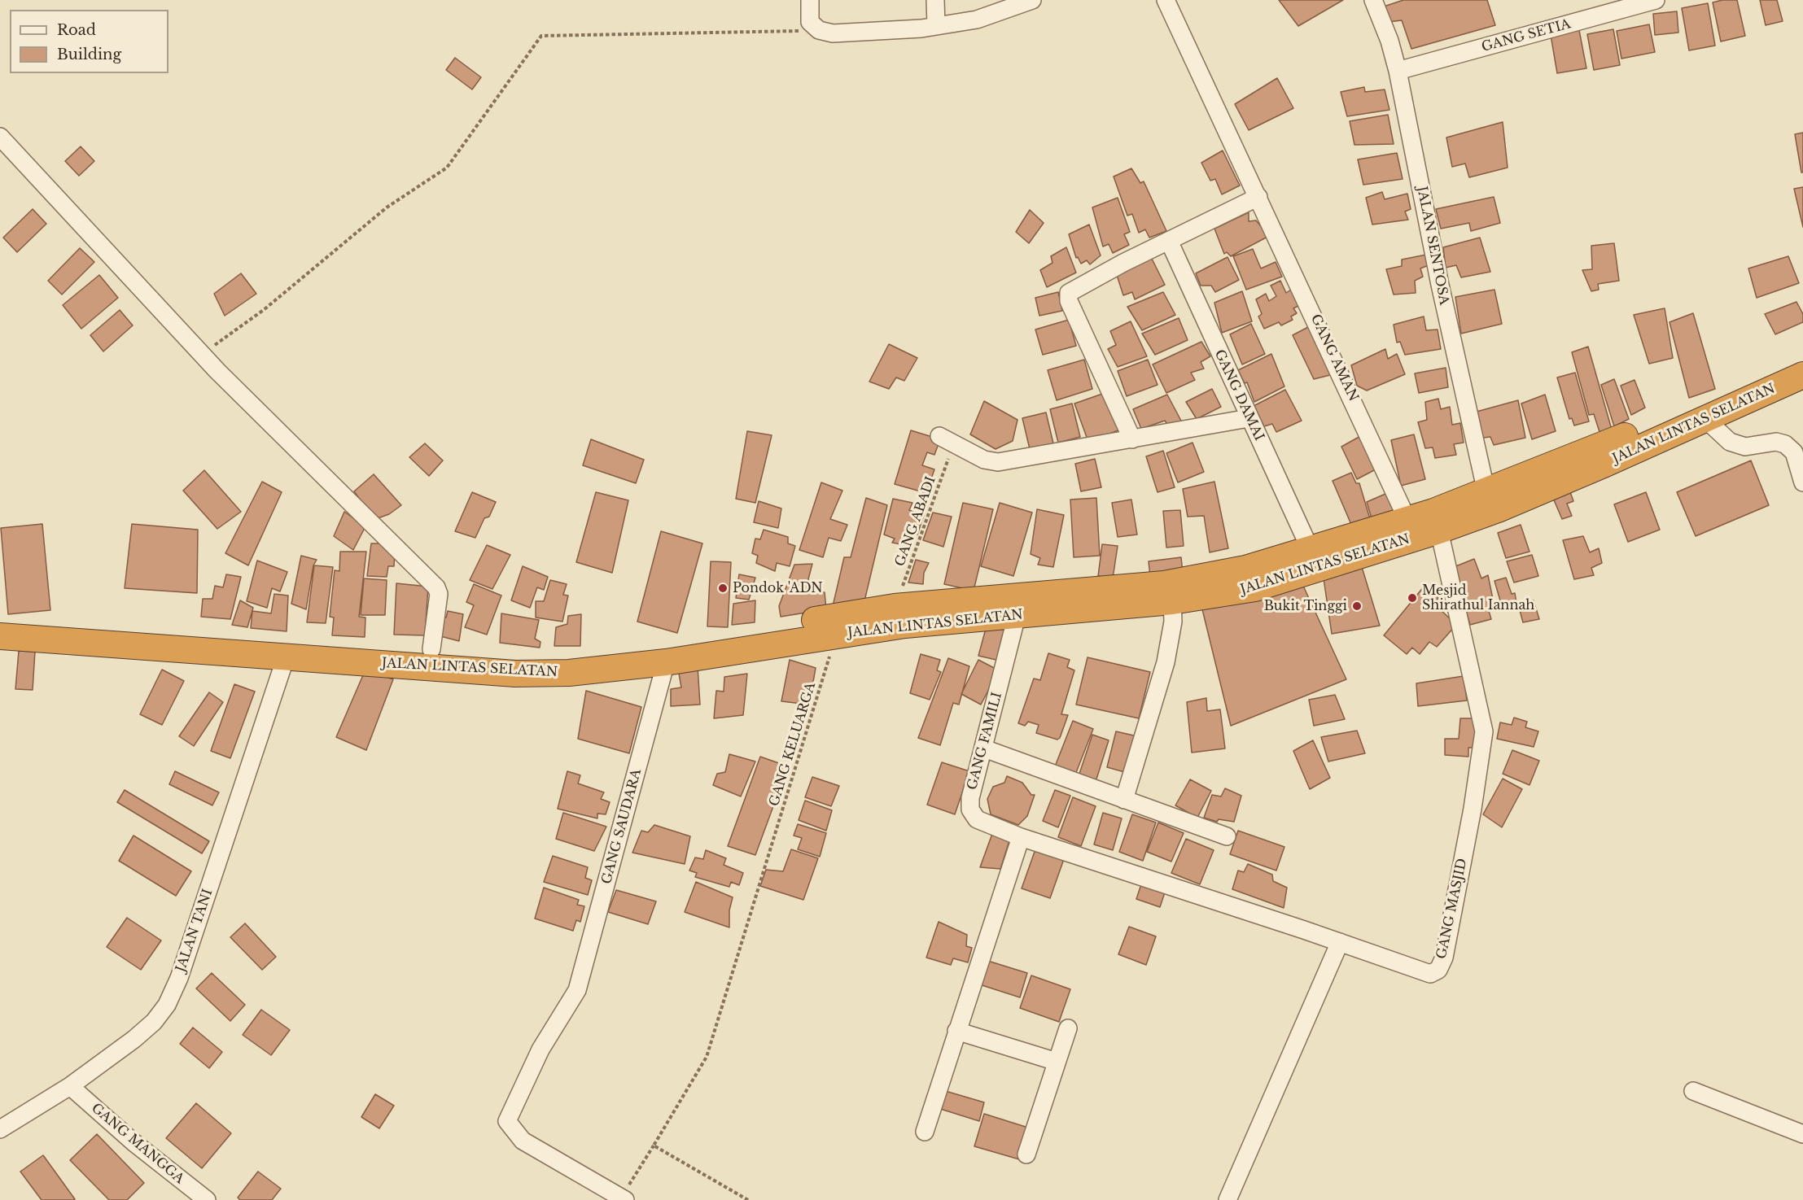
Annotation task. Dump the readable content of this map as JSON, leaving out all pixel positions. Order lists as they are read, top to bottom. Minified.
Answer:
{"streets":{"highway":["JALAN LINTAS SELATAN"],"street":["GANG SETIA","JALAN SENTOSA","GANG AMAN","GANG DAMAI","GANG FAMILI","GANG SAUDARA","GANG MASJID","JALAN TANI","GANG MANGGA"],"path":["GANG ABADI","GANG KELUARGA"]},"crossings":[["GANG SETIA","JALAN SENTOSA"],["JALAN SENTOSA","JALAN LINTAS SELATAN"],["GANG AMAN","JALAN LINTAS SELATAN"],["GANG DAMAI","JALAN LINTAS SELATAN"],["JALAN LINTAS SELATAN","GANG ABADI"],["JALAN LINTAS SELATAN","GANG FAMILI"],["JALAN LINTAS SELATAN","GANG KELUARGA"],["JALAN LINTAS SELATAN","GANG SAUDARA"],["JALAN LINTAS SELATAN","GANG MASJID"],["JALAN LINTAS SELATAN","JALAN TANI"],["GANG FAMILI","GANG MASJID"],["GANG KELUARGA","GANG SAUDARA"],["JALAN TANI","GANG MANGGA"]],"places":["Pondok 'ADN","Mesjid Shirathul Iannah","Bukit Tinggi"],"legend":["Road","Building"]}
